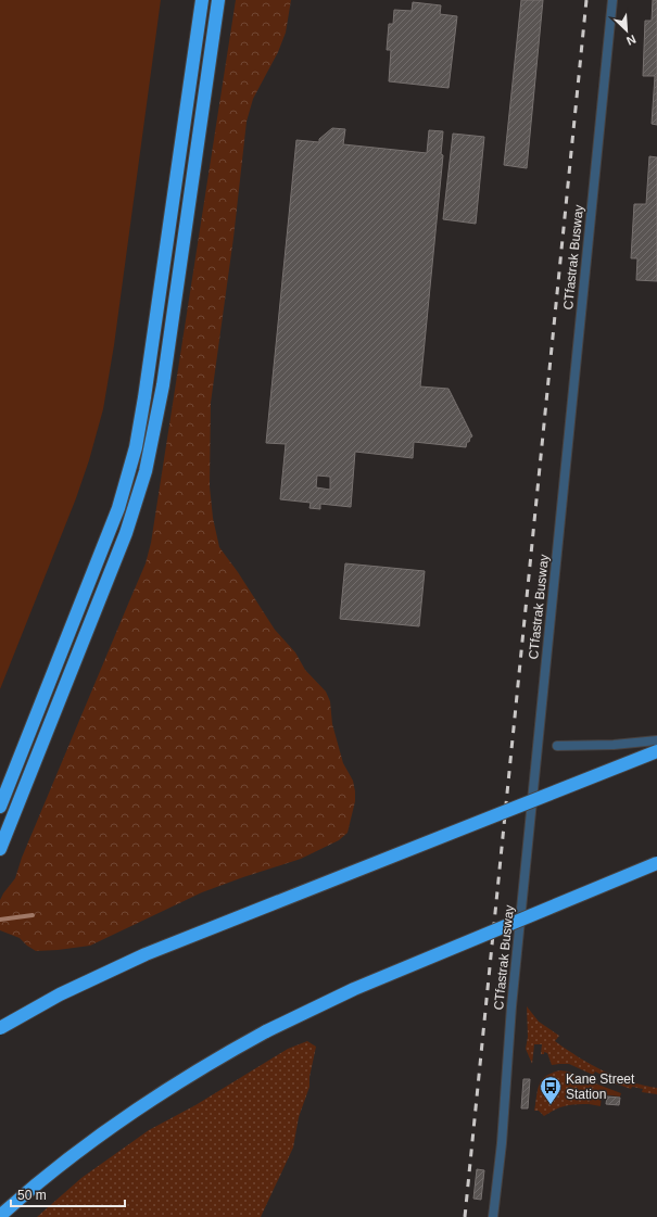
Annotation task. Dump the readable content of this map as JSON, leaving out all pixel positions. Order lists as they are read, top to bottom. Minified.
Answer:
{"streets":{"lane":["CTfastrak Busway"]},"places":{"bus stop":["Kane Street Station"]},"scale_bar":"50 m","north":"bottom right"}
